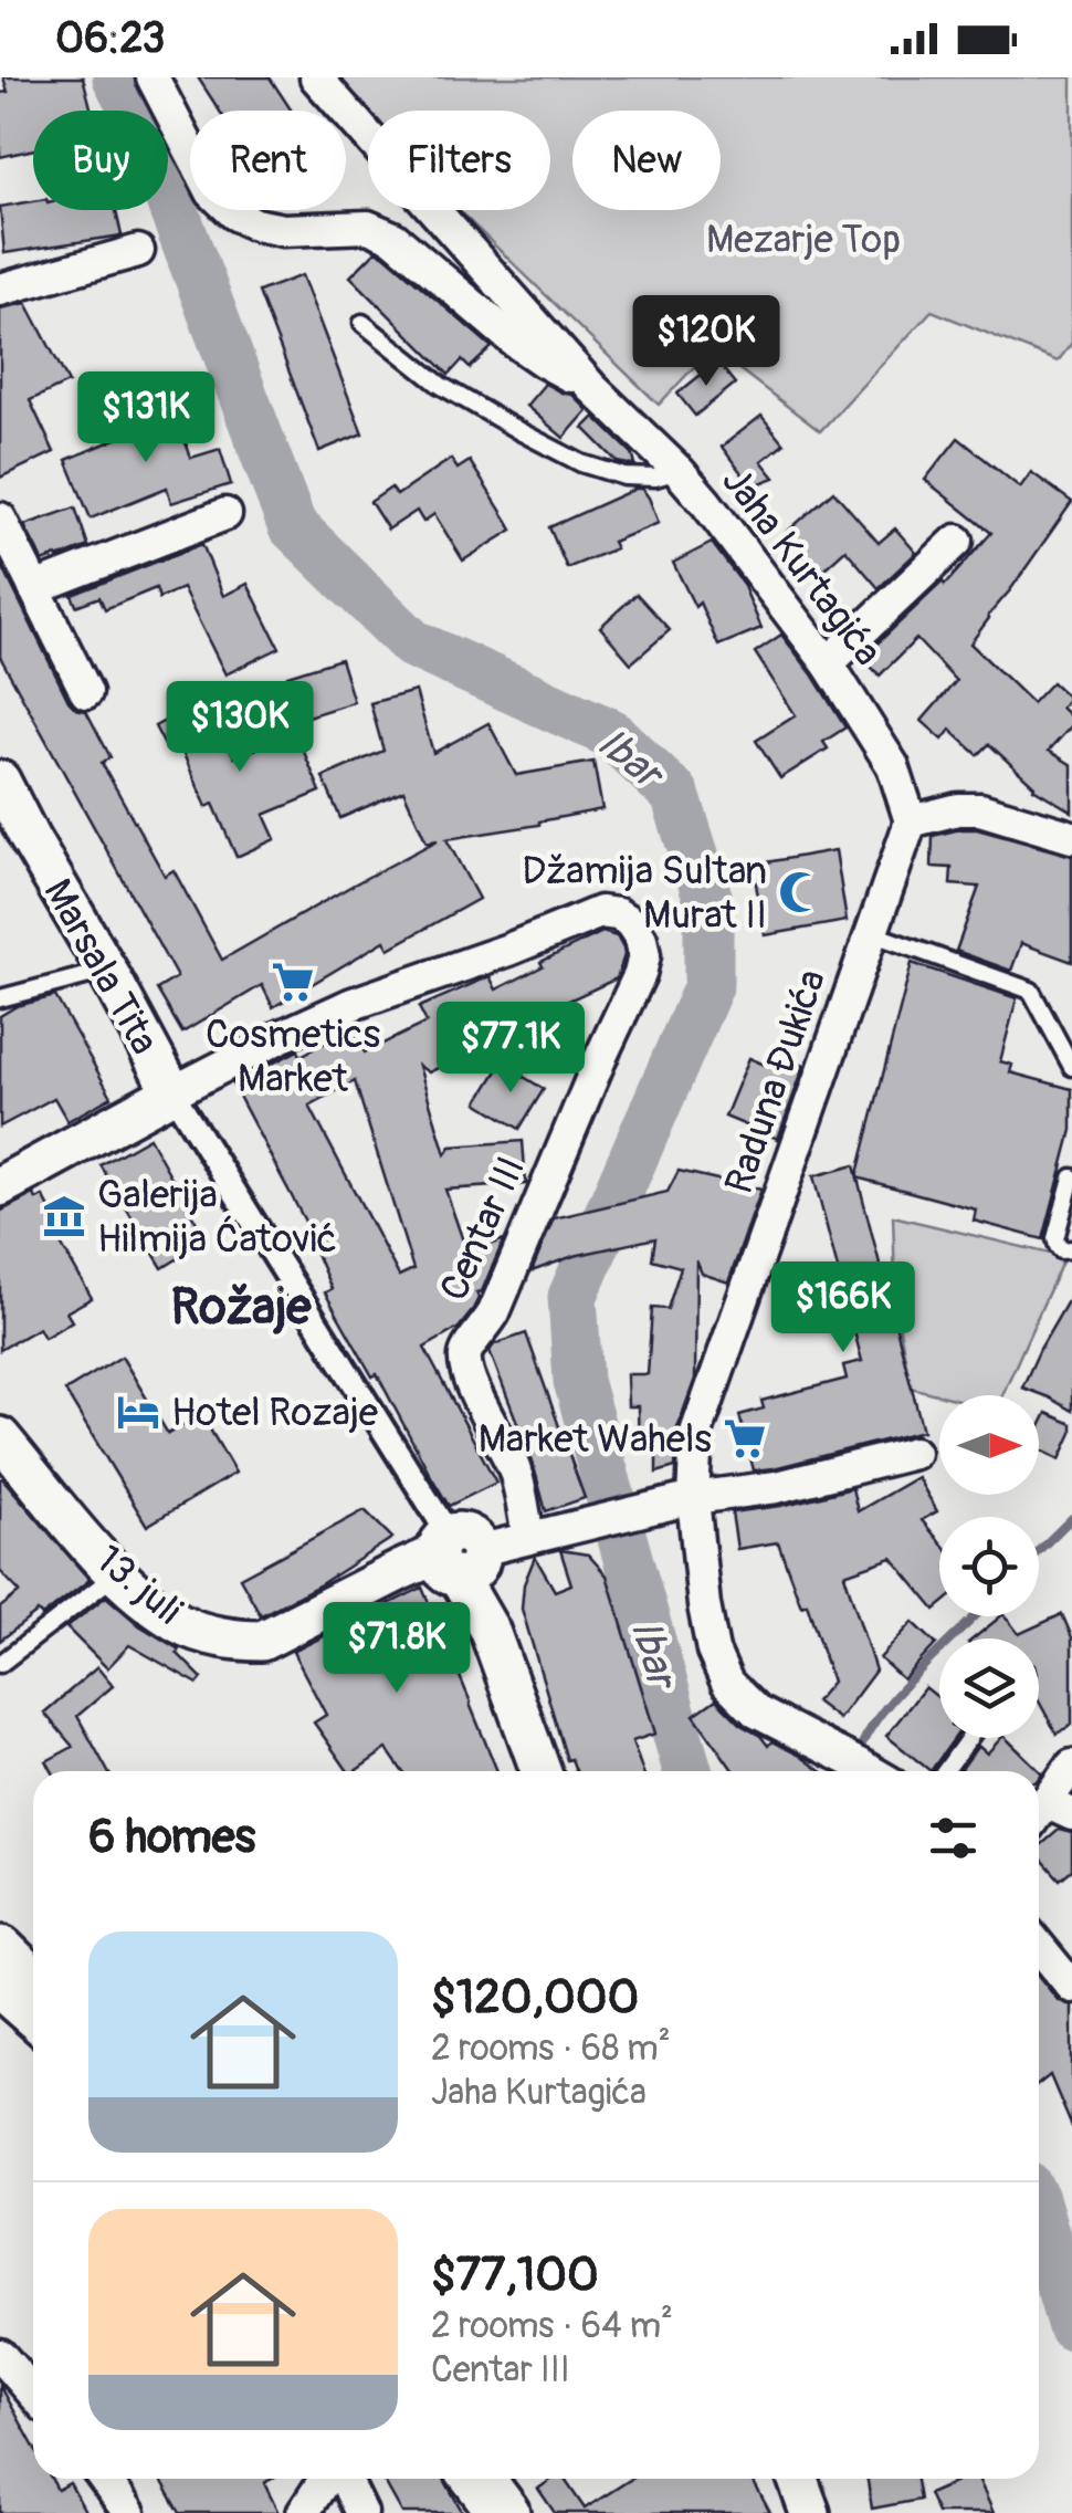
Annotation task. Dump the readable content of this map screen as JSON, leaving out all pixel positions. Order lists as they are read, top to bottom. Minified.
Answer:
{"streets":{"street":["Jaha Kurtagića","Marsala Tita","Raduna Ðukića","Centar III","13. juli"]},"crossings":[["Jaha Kurtagića","Raduna Ðukića"],["Marsala Tita","Centar III"]],"districts":["Rožaje"],"water":["Ibar"],"parks":["Mezarje Top"],"places":{"mosque":["Džamija Sultan Murat II"],"supermarket":["Cosmetics Market","Market Wahels"],"museum":["Galerija Hilmija Ćatović"],"hotel":["Hotel Rozaje"]},"north":"right","page":{"status":"06:23","chip":["Buy","Rent","Filters","New"],"price":["$120K","$131K","$130K","$77.1K","$166K","$71.8K"],"heading":"6 homes","list":[{"name":"$120,000","note":"2 rooms · 68 m² · Jaha Kurtagića"},{"name":"$77,100","note":"2 rooms · 64 m² · Centar III"}]}}
